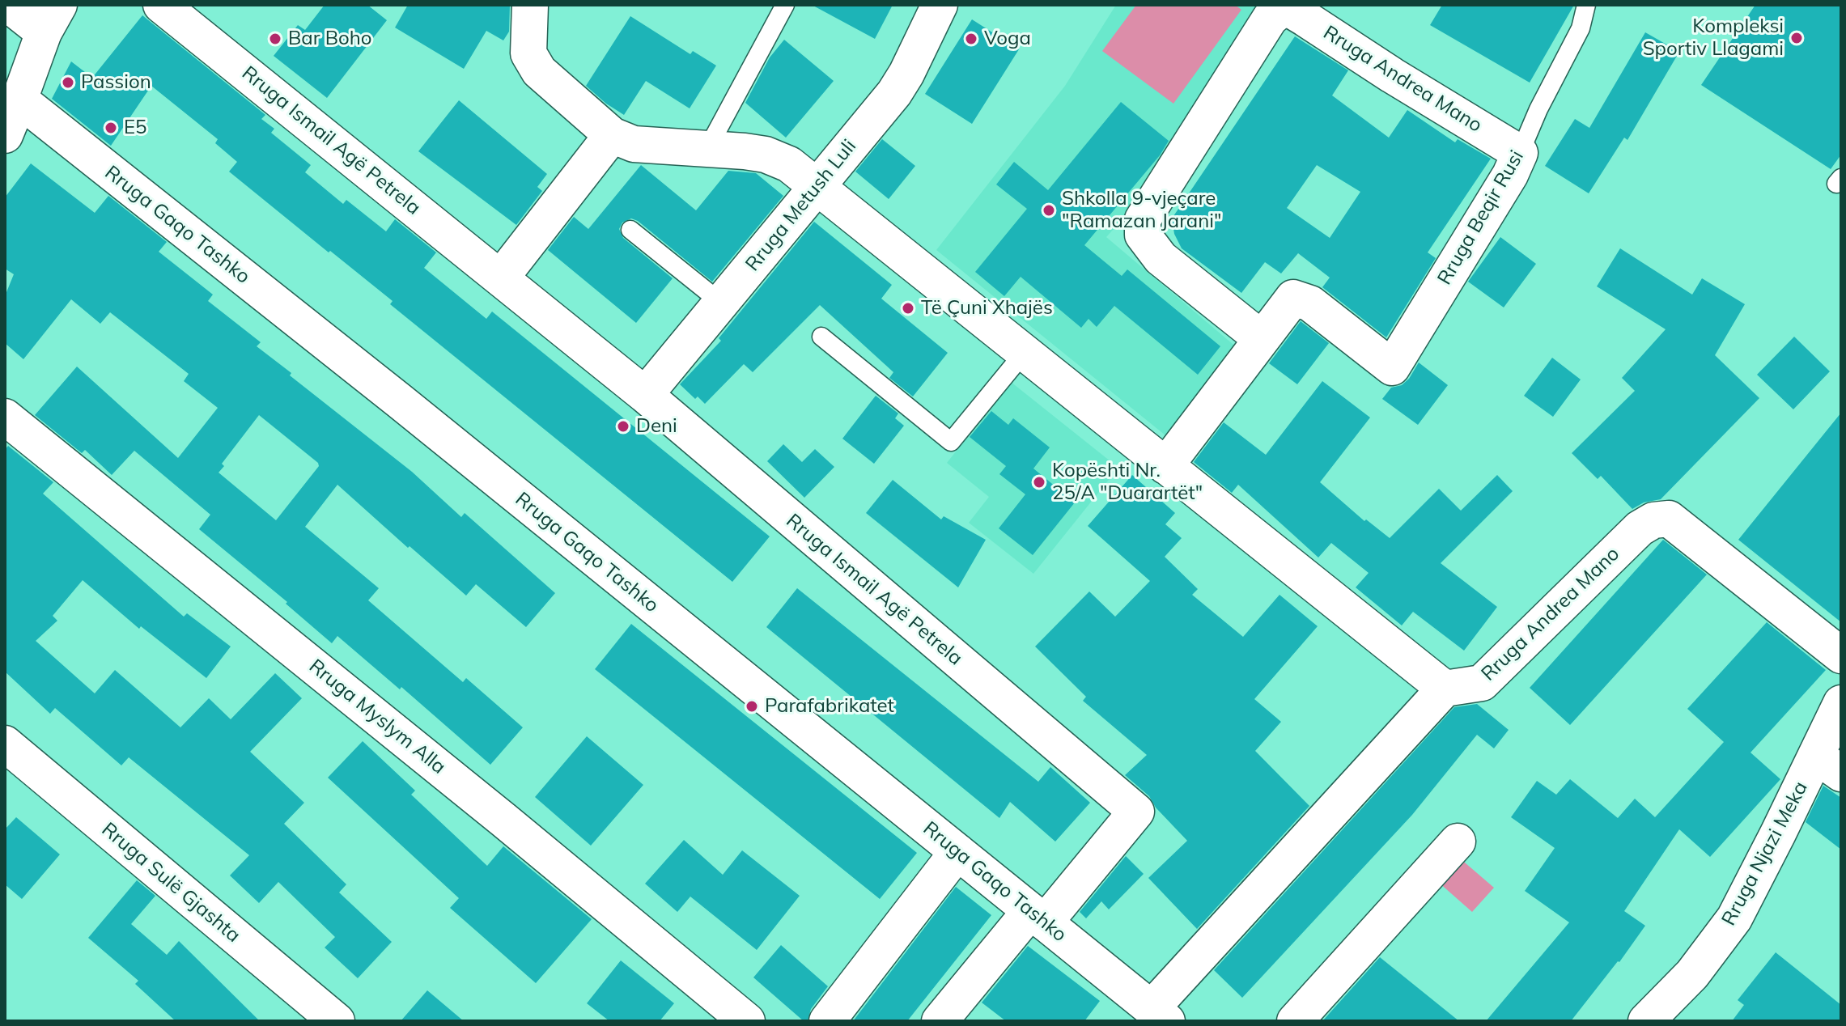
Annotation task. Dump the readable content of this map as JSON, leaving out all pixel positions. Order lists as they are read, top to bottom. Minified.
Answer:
{"streets":{"street":["Rruga Andrea Mano","Rruga Ismail Agë Petrela","Rruga Metush Luli","Rruga Beqir Rusi","Rruga Gaqo Tashko","Rruga Myslym Alla","Rruga Njazi Meka","Rruga Sulë Gjashta"]},"crossings":[["Rruga Andrea Mano","Rruga Beqir Rusi"],["Rruga Andrea Mano","Rruga Gaqo Tashko"],["Rruga Ismail Agë Petrela","Rruga Metush Luli"],["Rruga Ismail Agë Petrela","Rruga Gaqo Tashko"]],"places":["Kompleksi Sportiv Llagami","Bar Boho","Voga","Passion","E5","Shkolla 9-vjeçare \"Ramazan Jarani\"","Të Çuni Xhajës","Deni","Kopështi Nr. 25/A \"Duarartët\"","Parafabrikatet"]}
